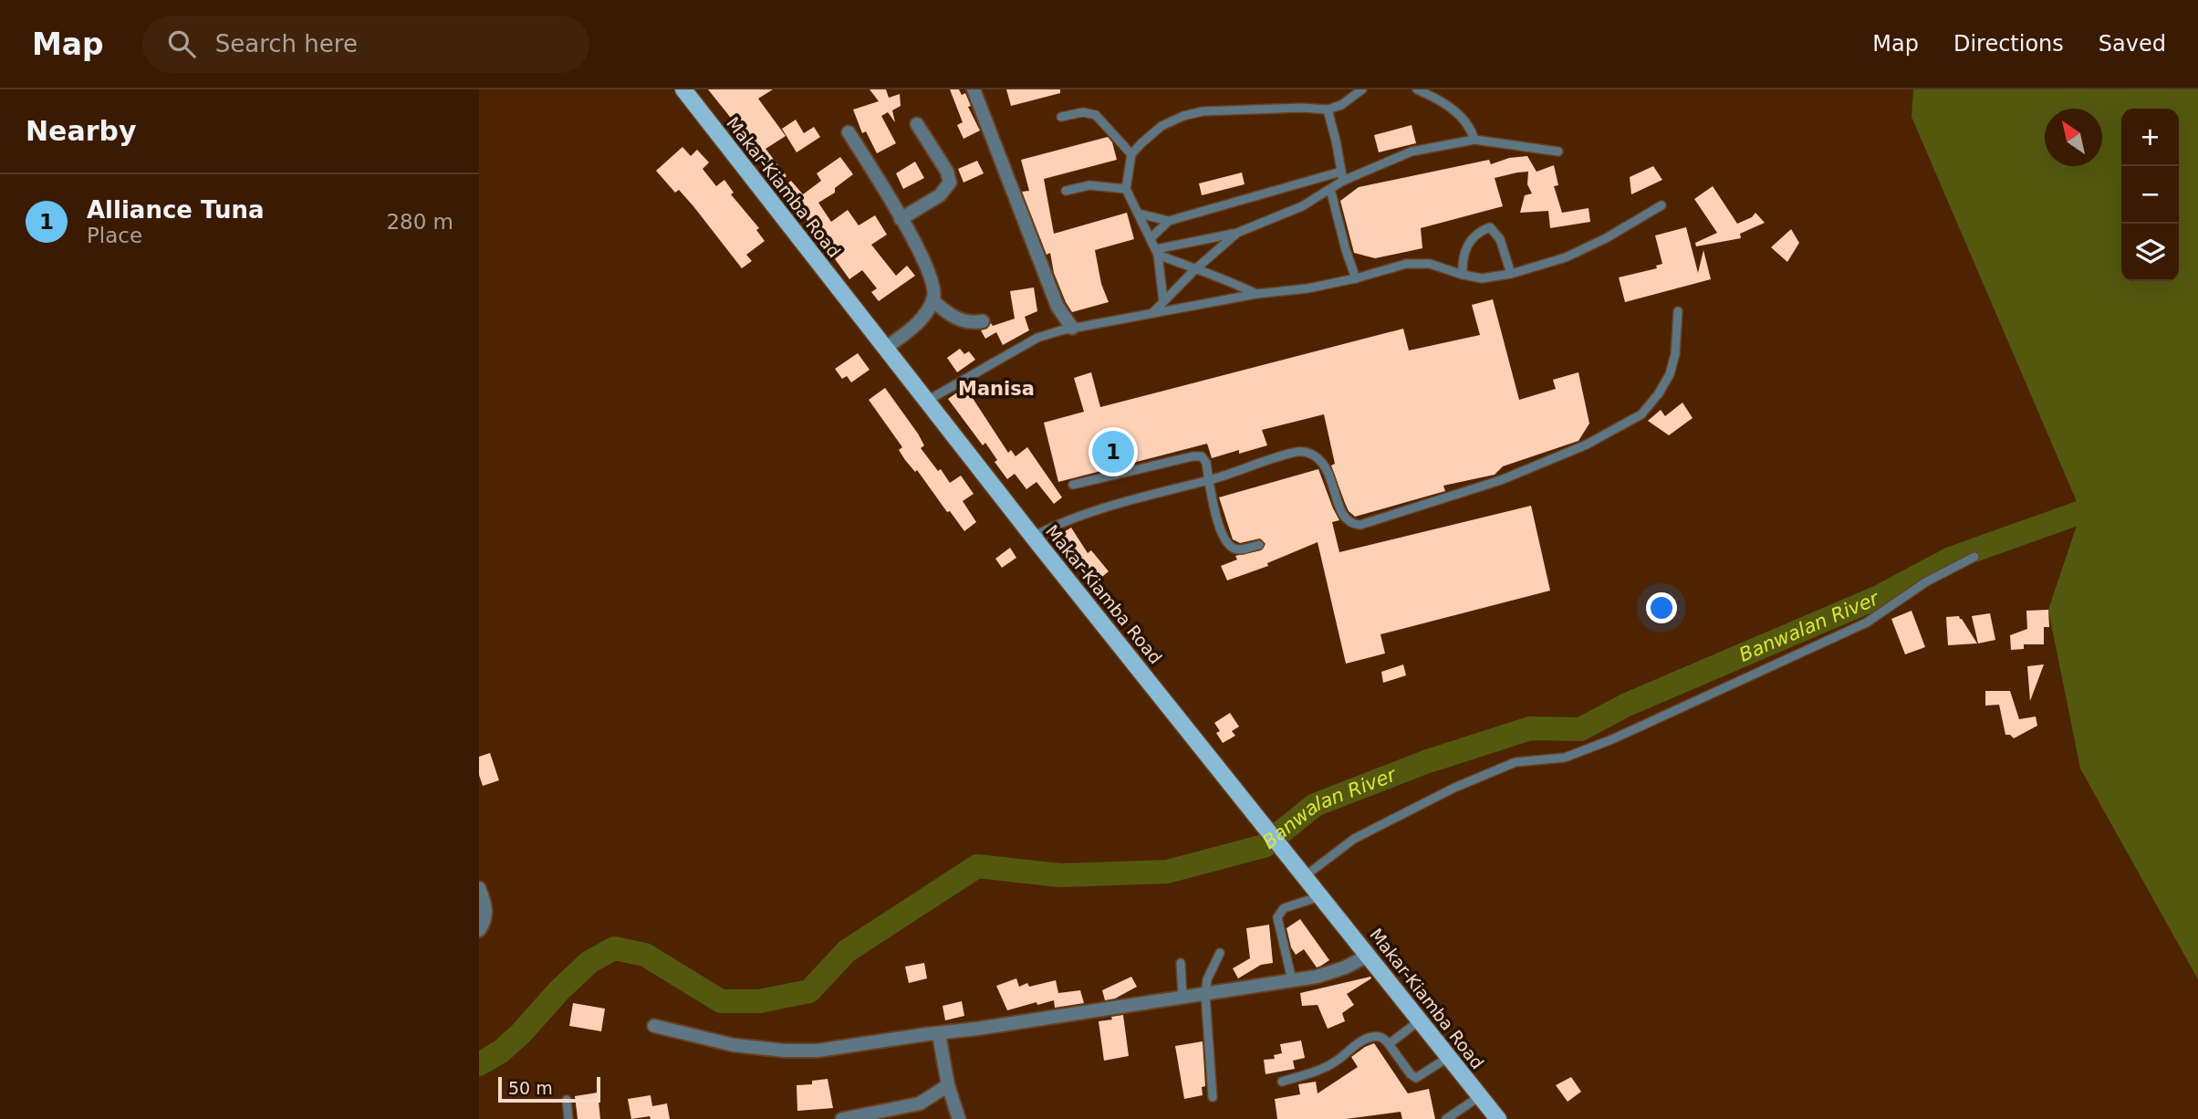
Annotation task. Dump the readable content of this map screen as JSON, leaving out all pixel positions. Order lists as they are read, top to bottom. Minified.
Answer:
{"streets":{"main road":["Makar-Kiamba Road"]},"districts":["Manisa"],"water":["Banwalan River"],"scale_bar":"50 m","north":"top left","page":{"header":"Map","search":"Search here","nav":["Map","Directions","Saved"],"heading":"Nearby","map_buttons":["+","−"],"list":[{"mark":"1","name":"Alliance Tuna","note":"Place","value":"280 m"}],"pins":"1","scale":"50 m"}}
